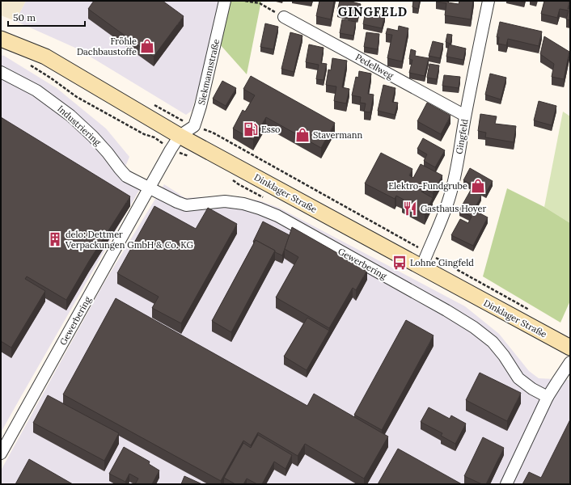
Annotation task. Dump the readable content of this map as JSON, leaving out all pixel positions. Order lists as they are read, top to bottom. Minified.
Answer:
{"streets":{"main road":["Dinklager Straße"],"street":["Pedellweg","Siekmannstraße","Industriering","Gingfeld","Gewerbering"]},"crossings":[["Pedellweg","Gingfeld"],["Industriering","Gewerbering"],["Gingfeld","Dinklager Straße"],["Dinklager Straße","Gewerbering"]],"districts":["GINGFELD"],"places":{"shop":["Fröhle Dachbaustoffe","Stavermann","Elektro-Fundgrube"],"fuel station":["Esso"],"restaurant":["Gasthaus Hoyer"],"building":["delo: Dettmer Verpackungen GmbH & Co. KG"],"bus stop":["Lohne Gingfeld"]},"scale_bar":"50 m"}
